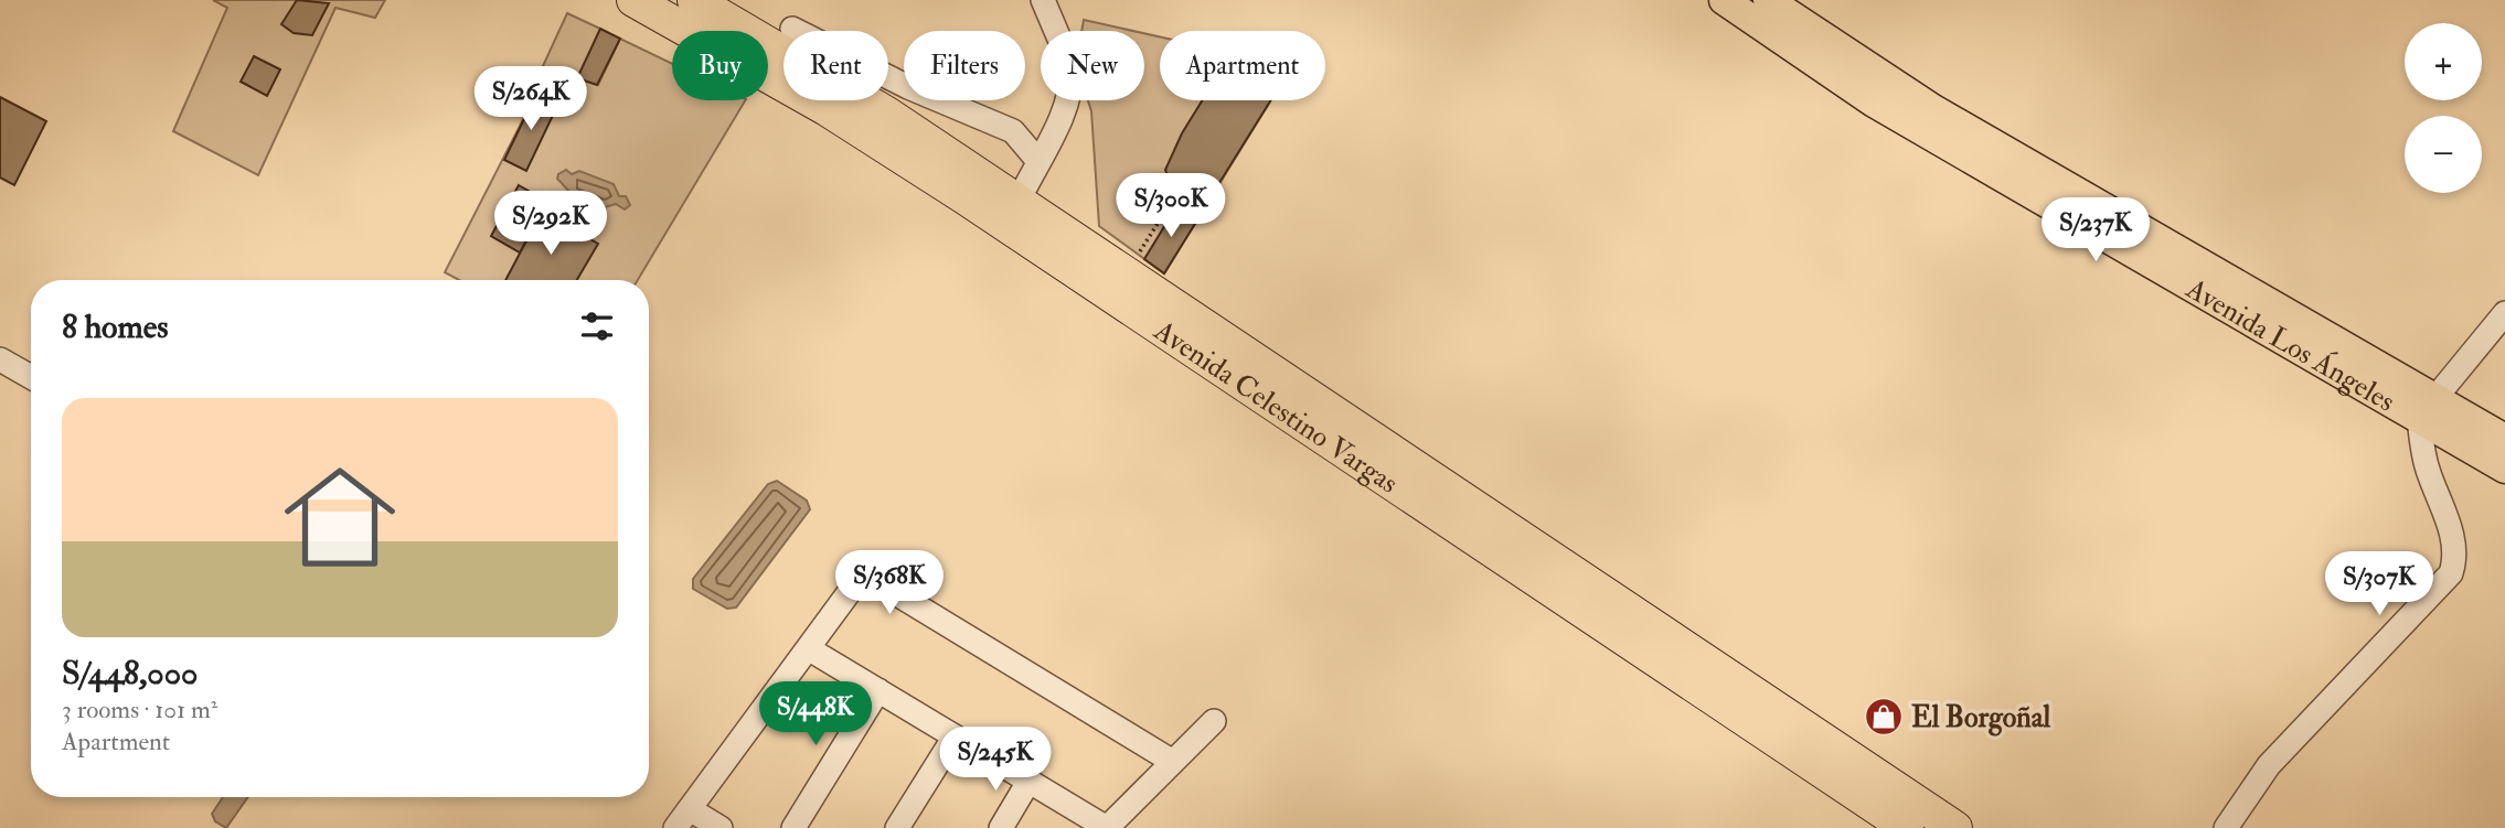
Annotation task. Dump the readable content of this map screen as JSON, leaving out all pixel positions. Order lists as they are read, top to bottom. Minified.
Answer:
{"streets":{"highway":["Avenida Celestino Vargas"],"main road":["Avenida Los Ángeles"]},"places":{"shop":["El Borgoñal"]},"page":{"map_buttons":["+","−"],"chip":["Buy","Rent","Filters","New","Apartment"],"price":["S/264K","S/300K","S/292K","S/237K","S/368K","S/307K","S/448K","S/245K"],"heading":"8 homes","list":[{"name":"S/448,000","note":"3 rooms · 101 m² · Apartment"}]}}
